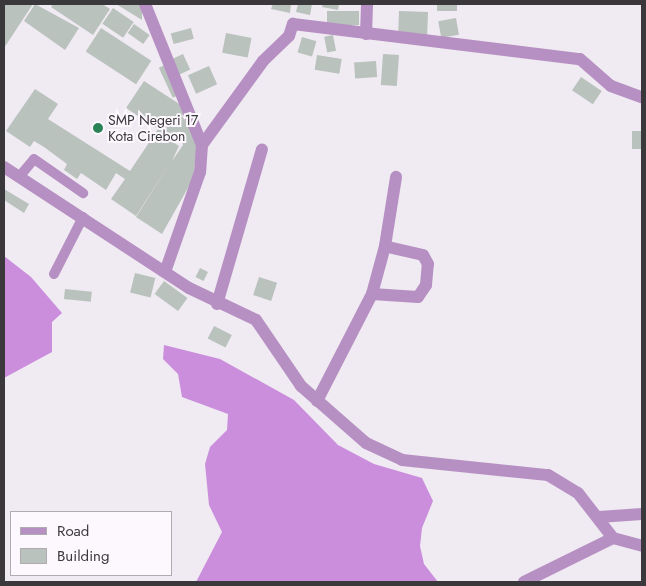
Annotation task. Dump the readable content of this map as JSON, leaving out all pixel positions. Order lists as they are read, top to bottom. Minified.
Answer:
{"places":["SMP Negeri 17 Kota Cirebon"],"legend":["Road","Building"]}
